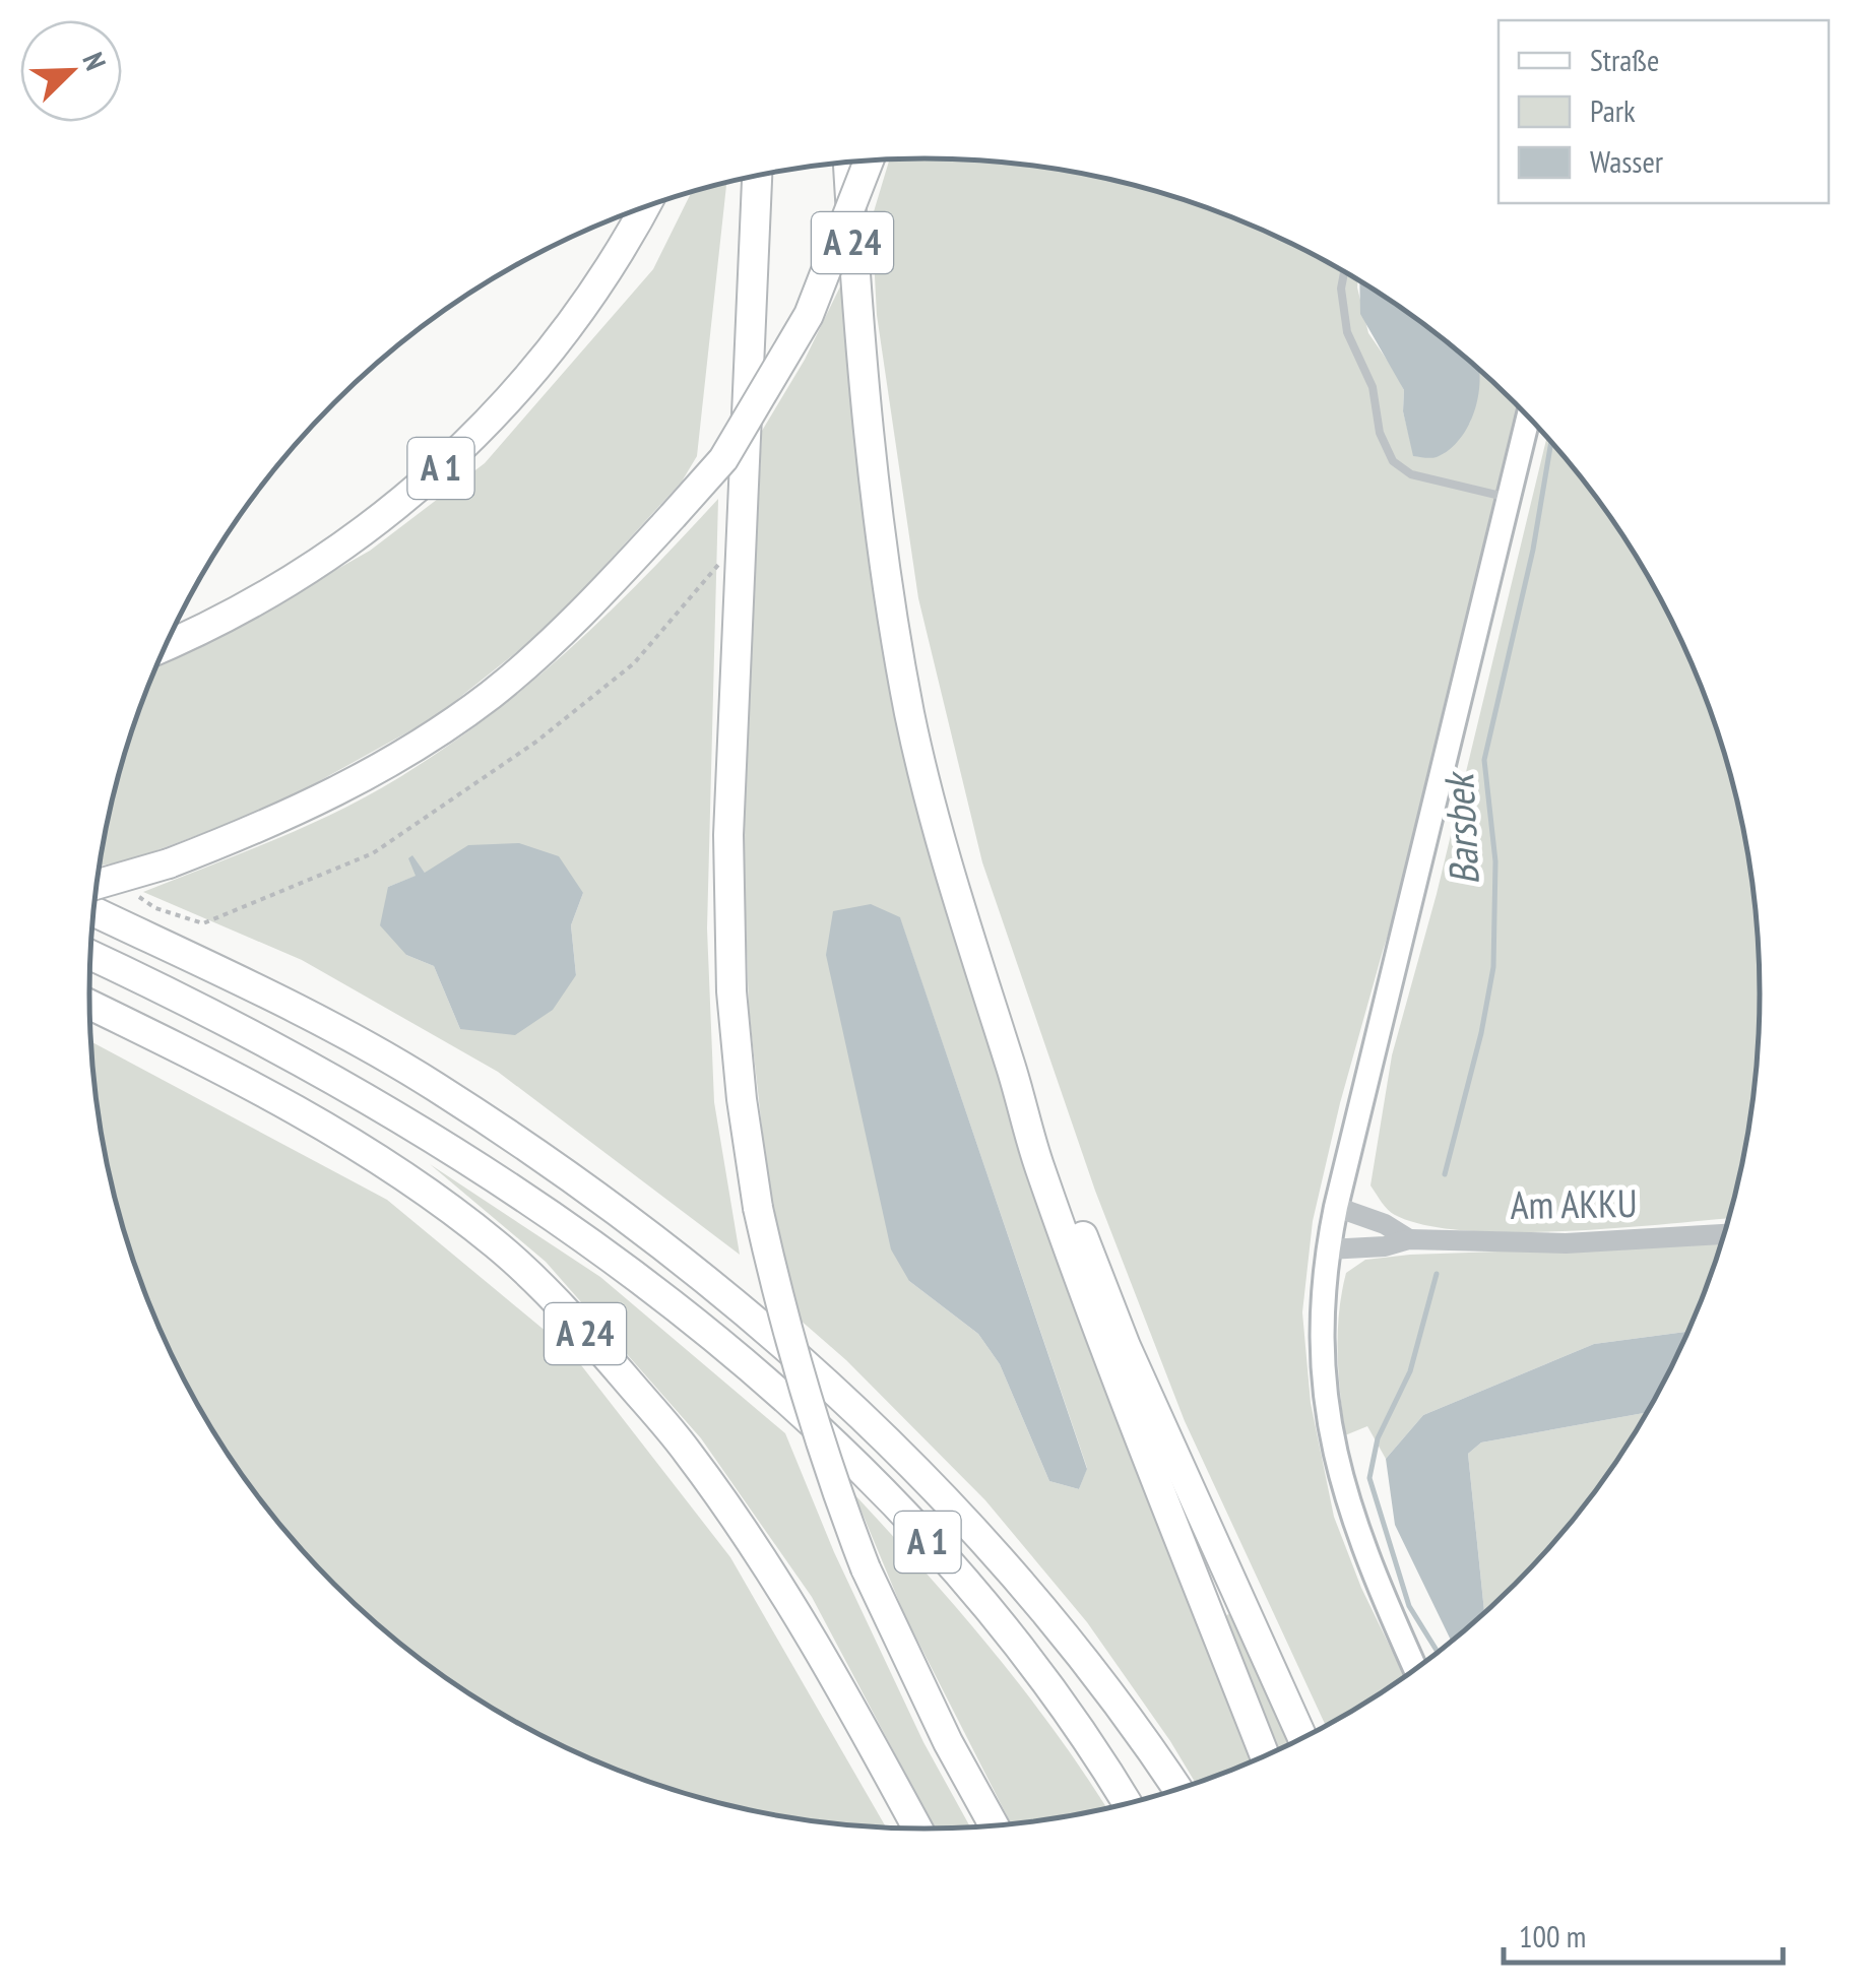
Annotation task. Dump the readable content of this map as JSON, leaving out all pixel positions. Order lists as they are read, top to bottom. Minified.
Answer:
{"streets":{"highway":["A 24","A 1"],"street":["Am AKKU"]},"water":["Barsbek"],"legend":["Straße","Park","Wasser"],"scale_bar":"100 m","north":"top right"}
